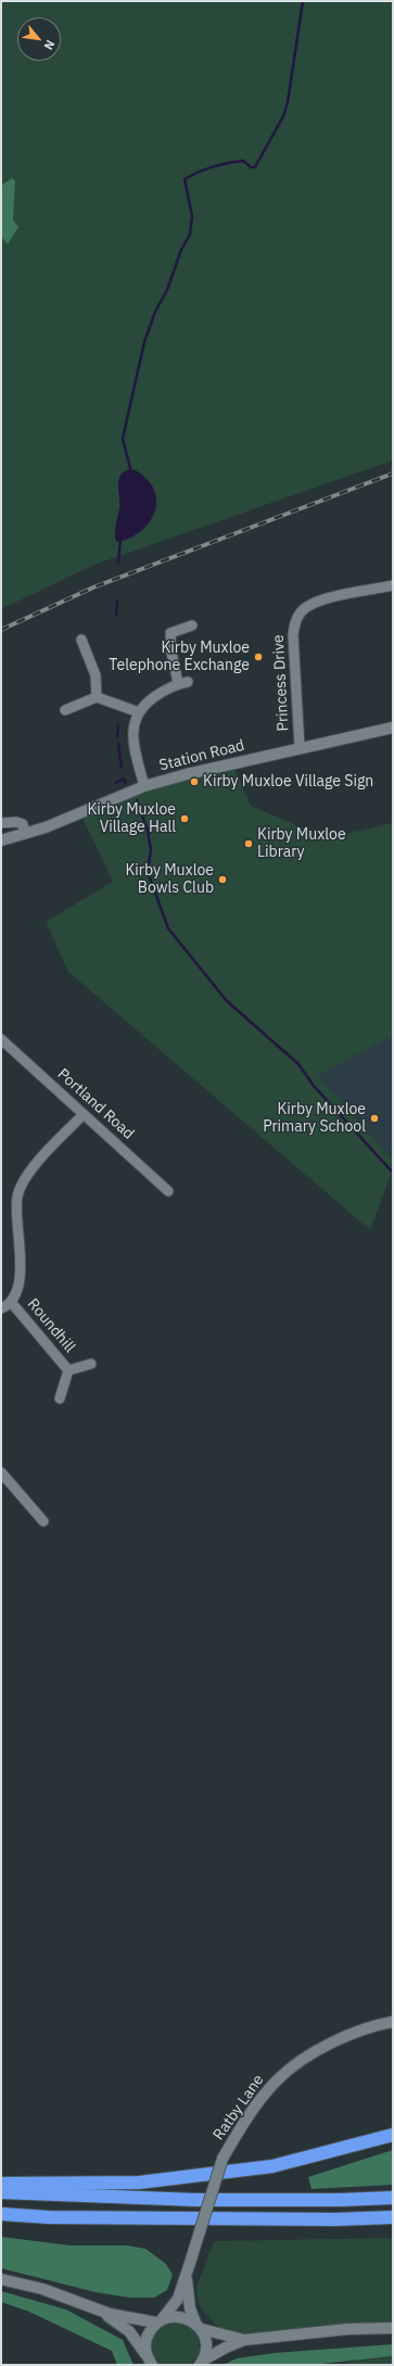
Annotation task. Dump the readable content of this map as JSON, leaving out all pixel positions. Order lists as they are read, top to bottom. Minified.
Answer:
{"streets":{"street":["Princess Drive","Station Road","Portland Road","Roundhill","Ratby Lane"]},"crossings":[["Princess Drive","Station Road"]],"places":["Kirby Muxloe Telephone Exchange","Kirby Muxloe Village Sign","Kirby Muxloe Village Hall","Kirby Muxloe Library","Kirby Muxloe Bowls Club","Kirby Muxloe Primary School"],"north":"bottom right"}
